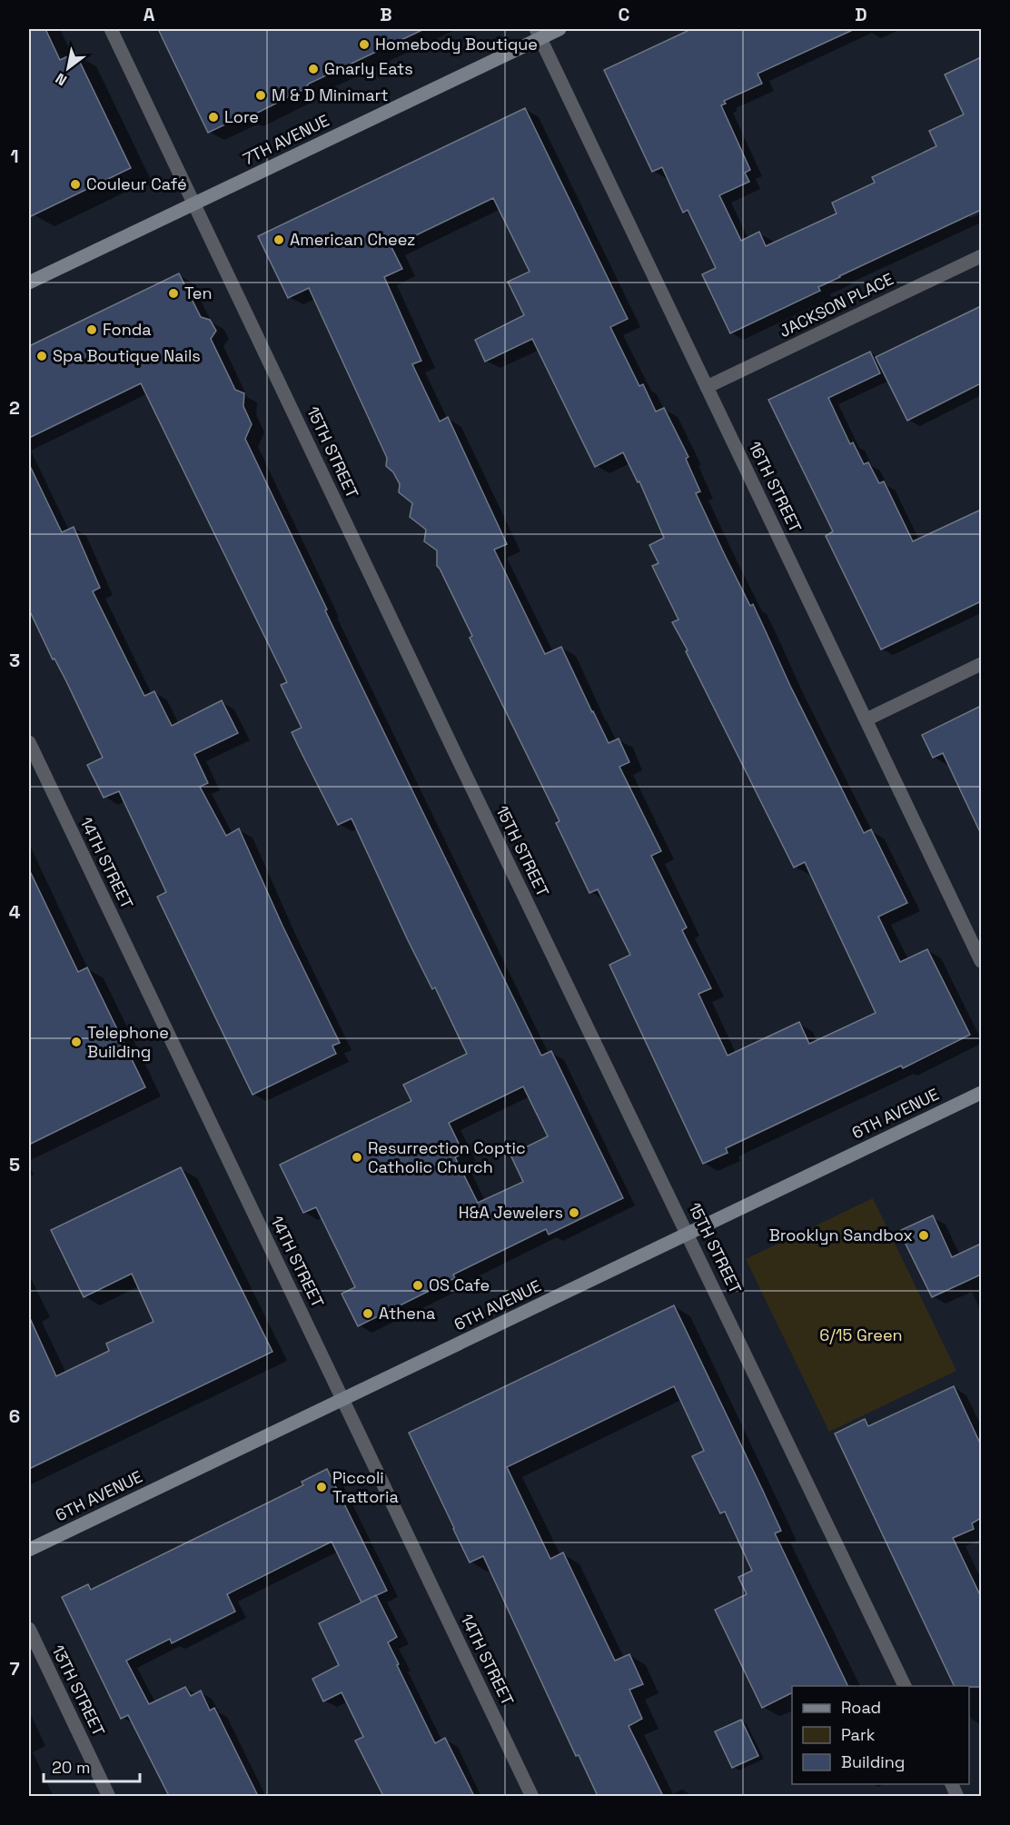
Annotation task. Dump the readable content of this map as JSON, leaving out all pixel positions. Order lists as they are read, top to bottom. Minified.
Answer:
{"streets":{"street":["7TH AVENUE","JACKSON PLACE","15TH STREET","16TH STREET","14TH STREET","6TH AVENUE","13TH STREET"]},"crossings":[["7TH AVENUE","15TH STREET"],["7TH AVENUE","16TH STREET"],["JACKSON PLACE","16TH STREET"],["15TH STREET","6TH AVENUE"],["14TH STREET","6TH AVENUE"]],"parks":["6/15 Green"],"places":["Homebody Boutique","Gnarly Eats","M & D Minimart","Lore","Couleur Café","American Cheez","Ten","Fonda","Spa Boutique Nails","Telephone Building","Resurrection Coptic Catholic Church","H&A Jewelers","Brooklyn Sandbox","OS Cafe","Athena","Piccoli Trattoria"],"legend":["Road","Park","Building"],"scale_bar":"20 m","north":"bottom left","grid":{"columns":["A","B","C","D"],"rows":["1","2","3","4","5","6","7"]}}
